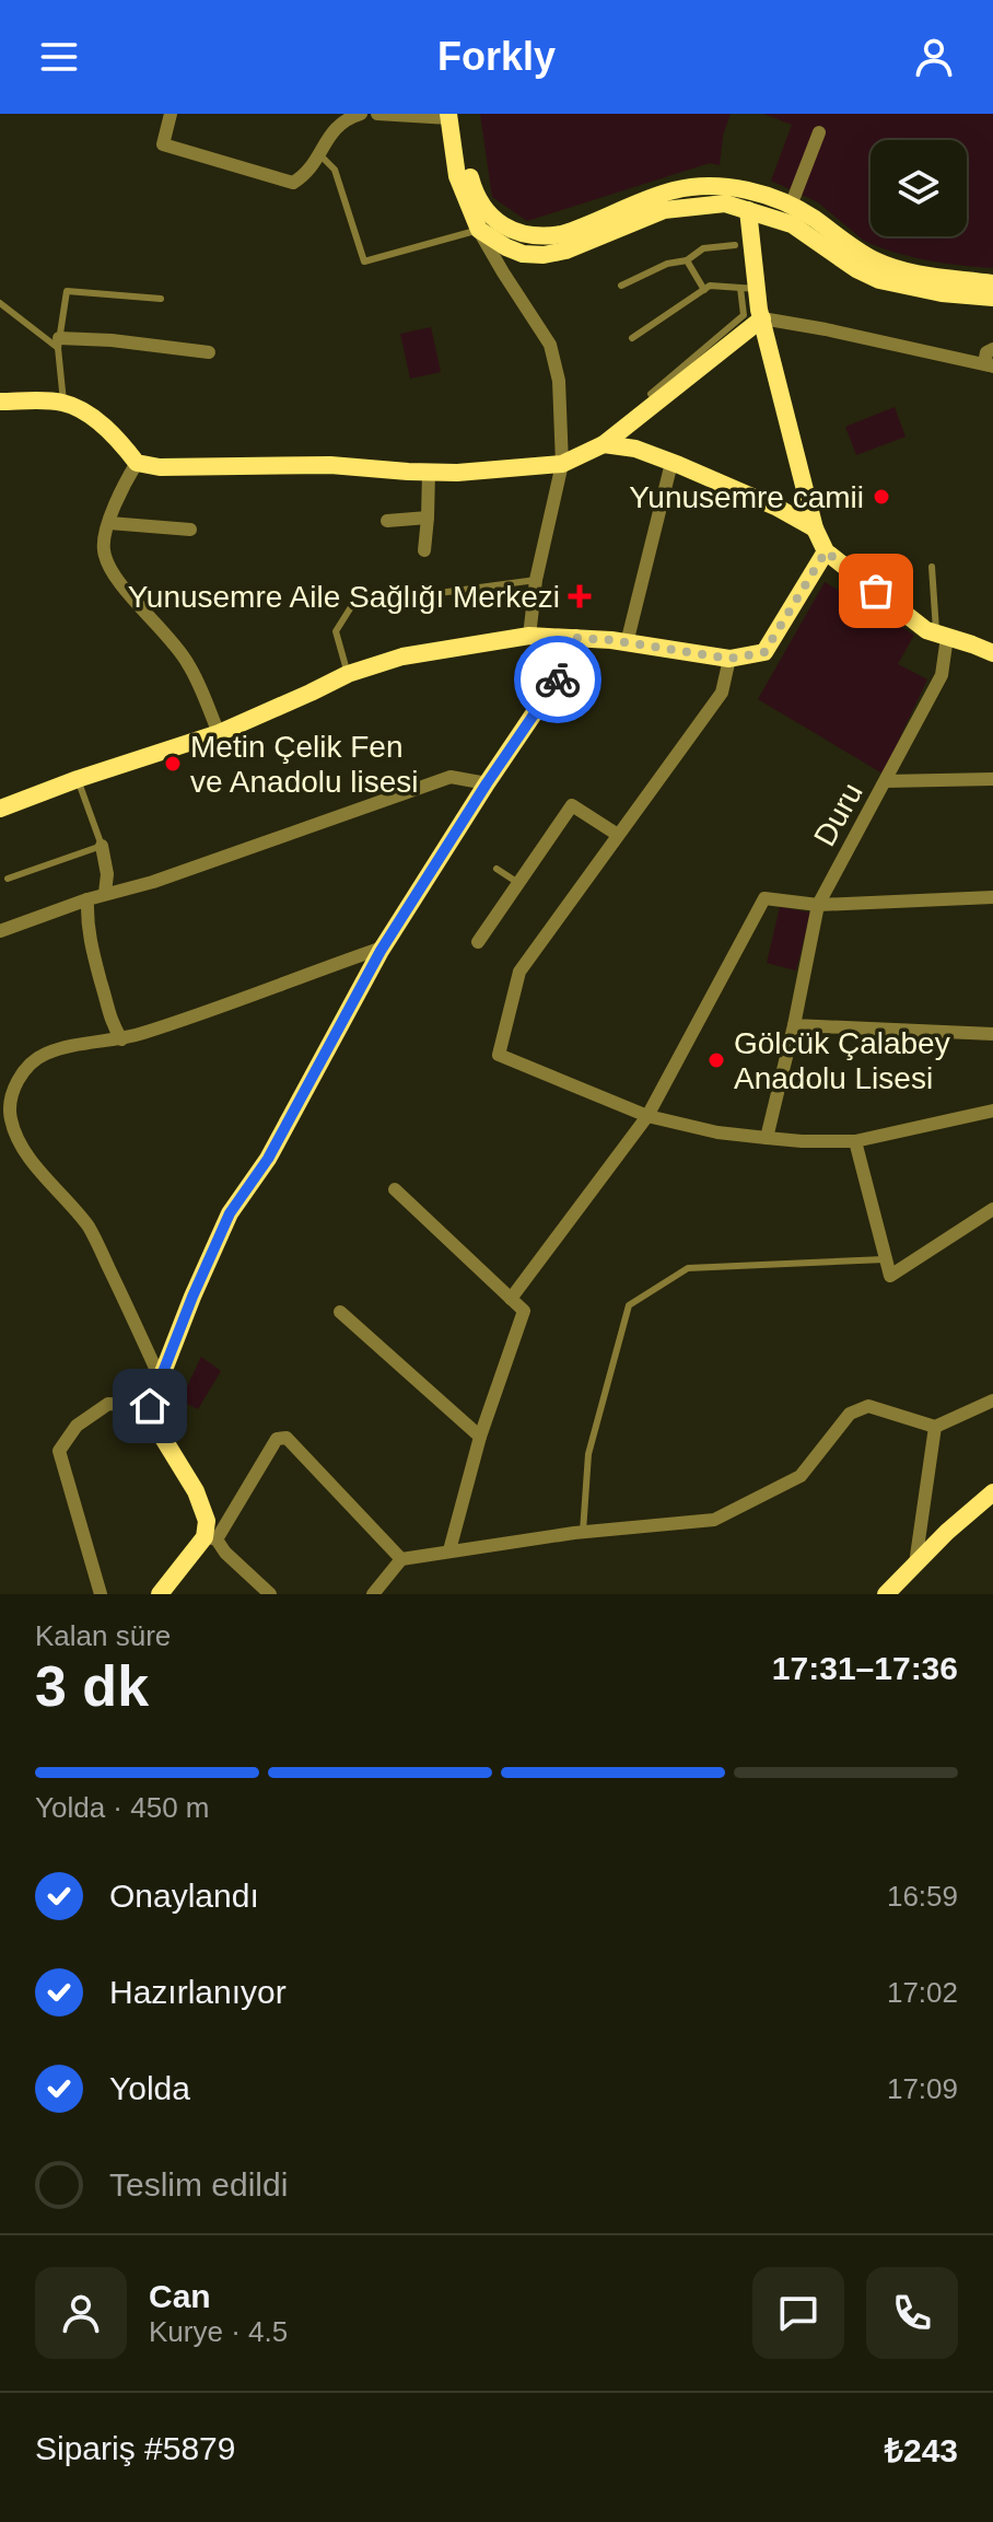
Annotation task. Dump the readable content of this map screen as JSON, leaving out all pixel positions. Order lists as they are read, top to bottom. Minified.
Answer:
{"streets":{"street":["Duru"]},"places":{"other":["Yunusemre camii","Metin Çelik Fen ve Anadolu lisesi","Gölcük Çalabey Anadolu Lisesi"],"health":["Yunusemre Aile Sağlığı Merkezi"]},"page":{"header":"Forkly","heading":["3 dk","Kalan süre","17:31–17:36"],"panel":["Can","Kurye · 4.5","Sipariş #5879","₺243"],"bar":"Yolda · 450 m","list":[["Onaylandı","16:59"],["Hazırlanıyor","17:02"],["Yolda","17:09"],"Teslim edildi"]}}
